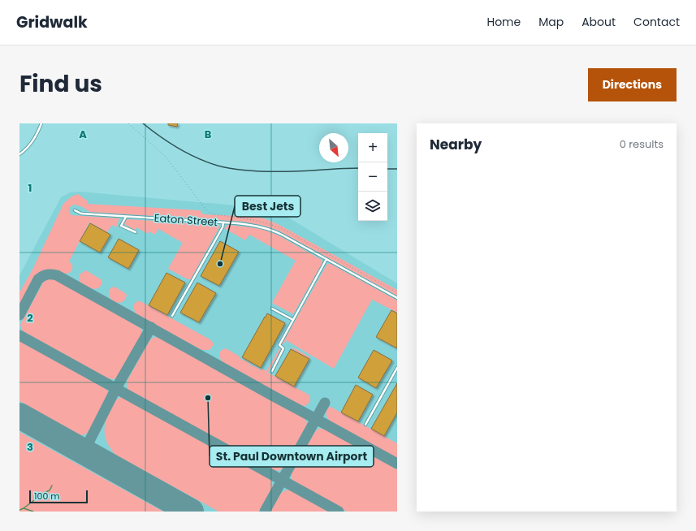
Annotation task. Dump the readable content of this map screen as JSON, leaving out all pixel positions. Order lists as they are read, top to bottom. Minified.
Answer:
{"streets":{"lane":["Eaton Street"]},"places":["Best Jets","St. Paul Downtown Airport"],"scale_bar":"100 m","north":"bottom right","page":{"header":"Gridwalk","nav":["Home","Map","About","Contact"],"title":"Find us","buttons":"Directions","heading":["Nearby","0 results"],"map_buttons":["+","−"],"scale":"100 m"},"grid":{"columns":["A","B"],"rows":["1","2","3"]}}
